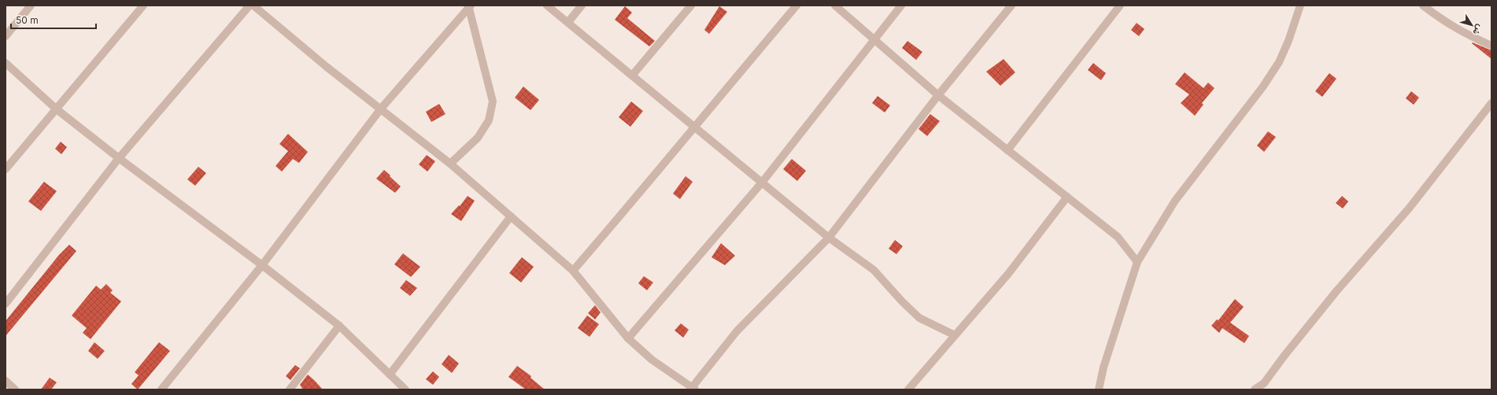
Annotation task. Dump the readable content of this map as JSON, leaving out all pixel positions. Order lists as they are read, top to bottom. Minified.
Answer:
{"scale_bar":"50 m","north":"bottom right"}
